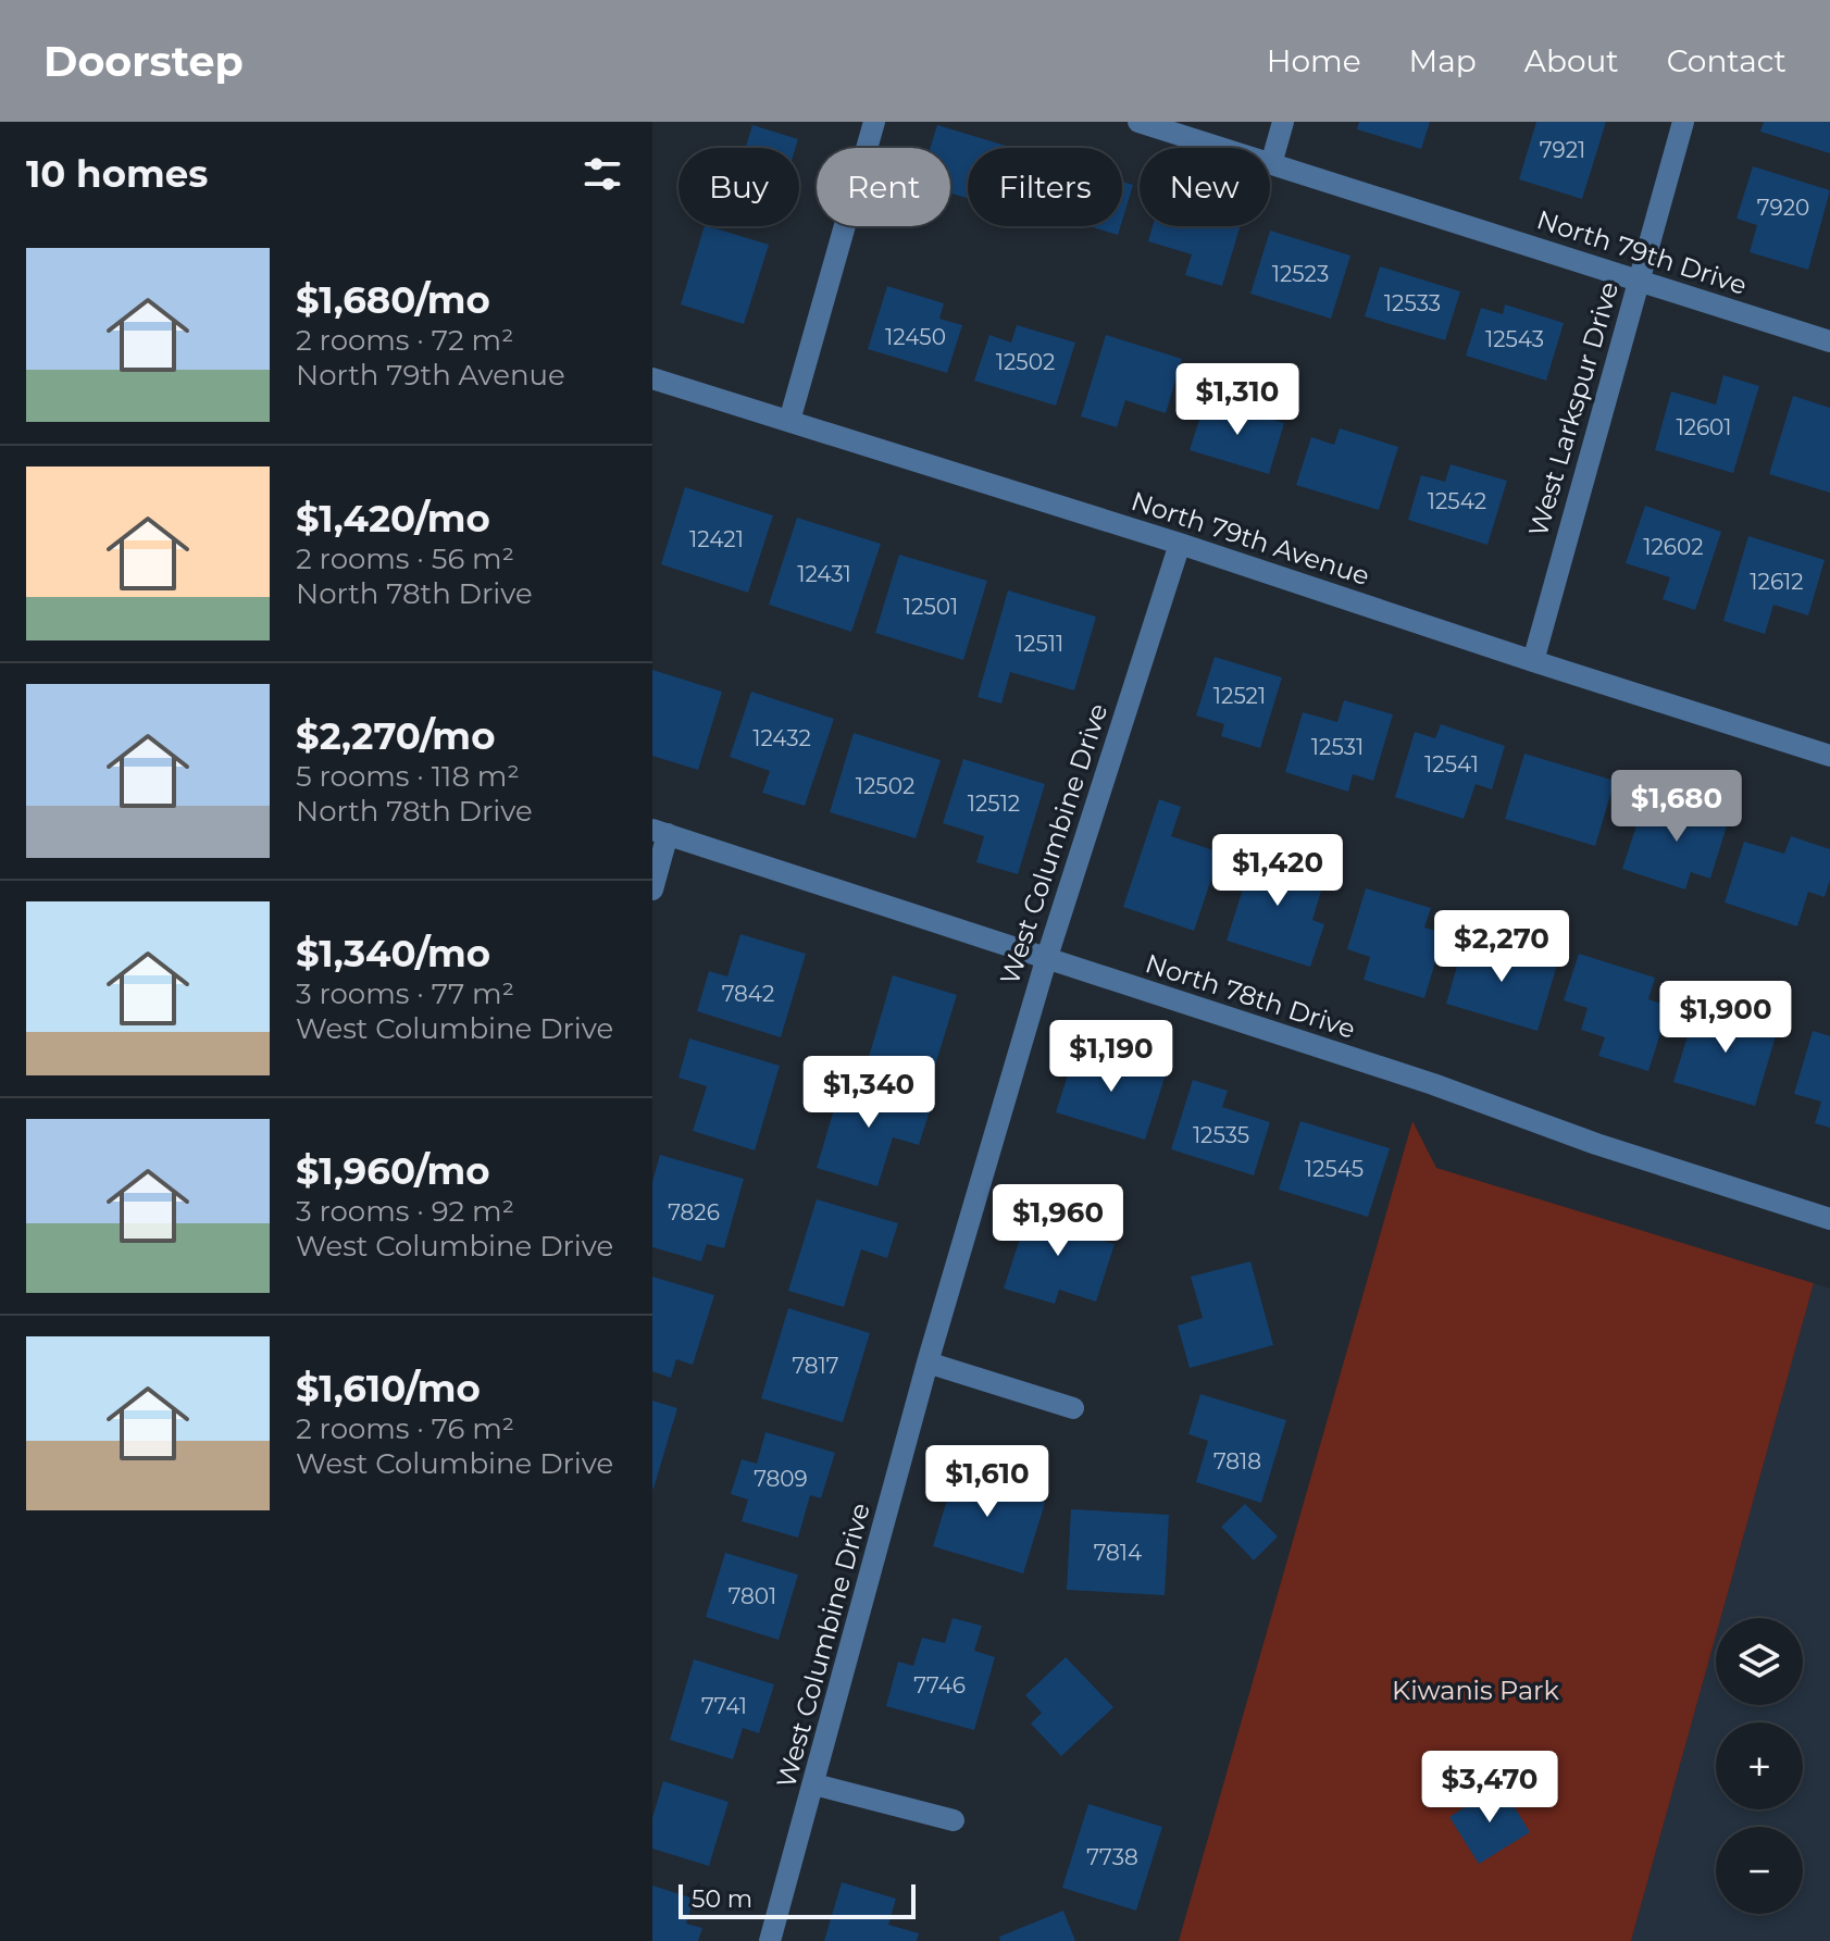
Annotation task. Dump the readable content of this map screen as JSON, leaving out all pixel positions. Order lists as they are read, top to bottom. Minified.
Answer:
{"streets":{"street":["North 79th Drive","West Larkspur Drive","North 79th Avenue","West Columbine Drive","North 78th Drive"]},"crossings":[["North 79th Drive","West Larkspur Drive"],["West Larkspur Drive","North 79th Avenue"],["North 79th Avenue","West Columbine Drive"],["West Columbine Drive","North 78th Drive"]],"parks":["Kiwanis Park"],"house_numbers":["7921","7920","12523","12533","12450","12543","12502","12601","12542","12421","12602","12431","12612","12501","12511","12521","12432","12531","12541","12502","12512","7842","12535","12545","7826","7817","7818","7809","7814","7801","7746","7741","7738"],"scale_bar":"50 m","page":{"header":"Doorstep","nav":["Home","Map","About","Contact"],"heading":"10 homes","chip":["Buy","Rent","Filters","New"],"list":[{"name":"$1,680/mo","note":"2 rooms · 72 m² · North 79th Avenue"},{"name":"$1,420/mo","note":"2 rooms · 56 m² · North 78th Drive"},{"name":"$2,270/mo","note":"5 rooms · 118 m² · North 78th Drive"},{"name":"$1,340/mo","note":"3 rooms · 77 m² · West Columbine Drive"},{"name":"$1,960/mo","note":"3 rooms · 92 m² · West Columbine Drive"},{"name":"$1,610/mo","note":"2 rooms · 76 m² · West Columbine Drive"}],"price":["$1,310","$1,680","$1,420","$2,270","$1,900","$1,190","$1,340","$1,960","$1,610","$3,470"],"map_buttons":["+","−"],"scale":"50 m"}}
